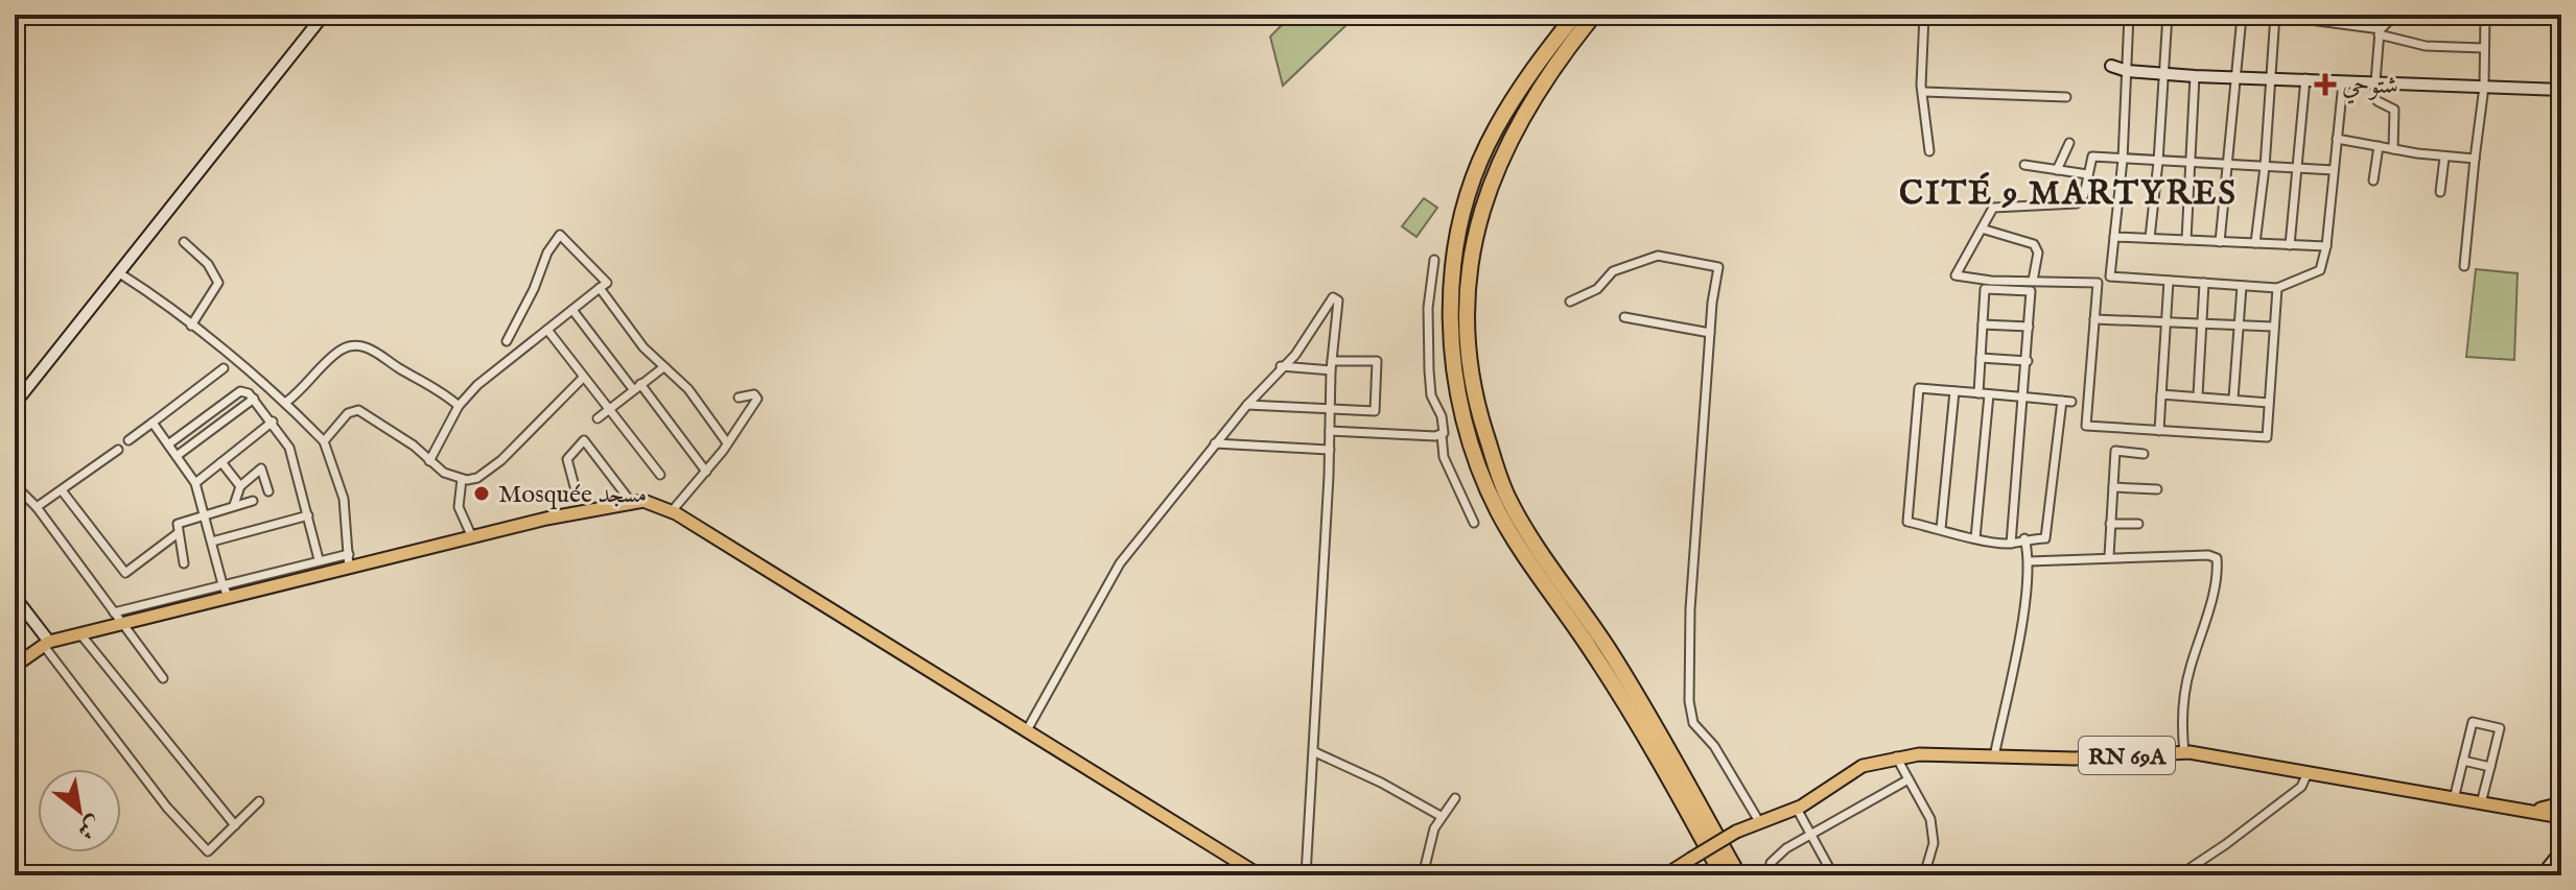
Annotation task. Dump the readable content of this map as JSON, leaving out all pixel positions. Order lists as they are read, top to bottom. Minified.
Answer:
{"streets":{"main road":["RN 69A"]},"districts":["CITÉ 9 MARTYRES"],"places":{"health":["شتوحي"],"other":["Mosquée مسجد"]},"north":"bottom right"}
